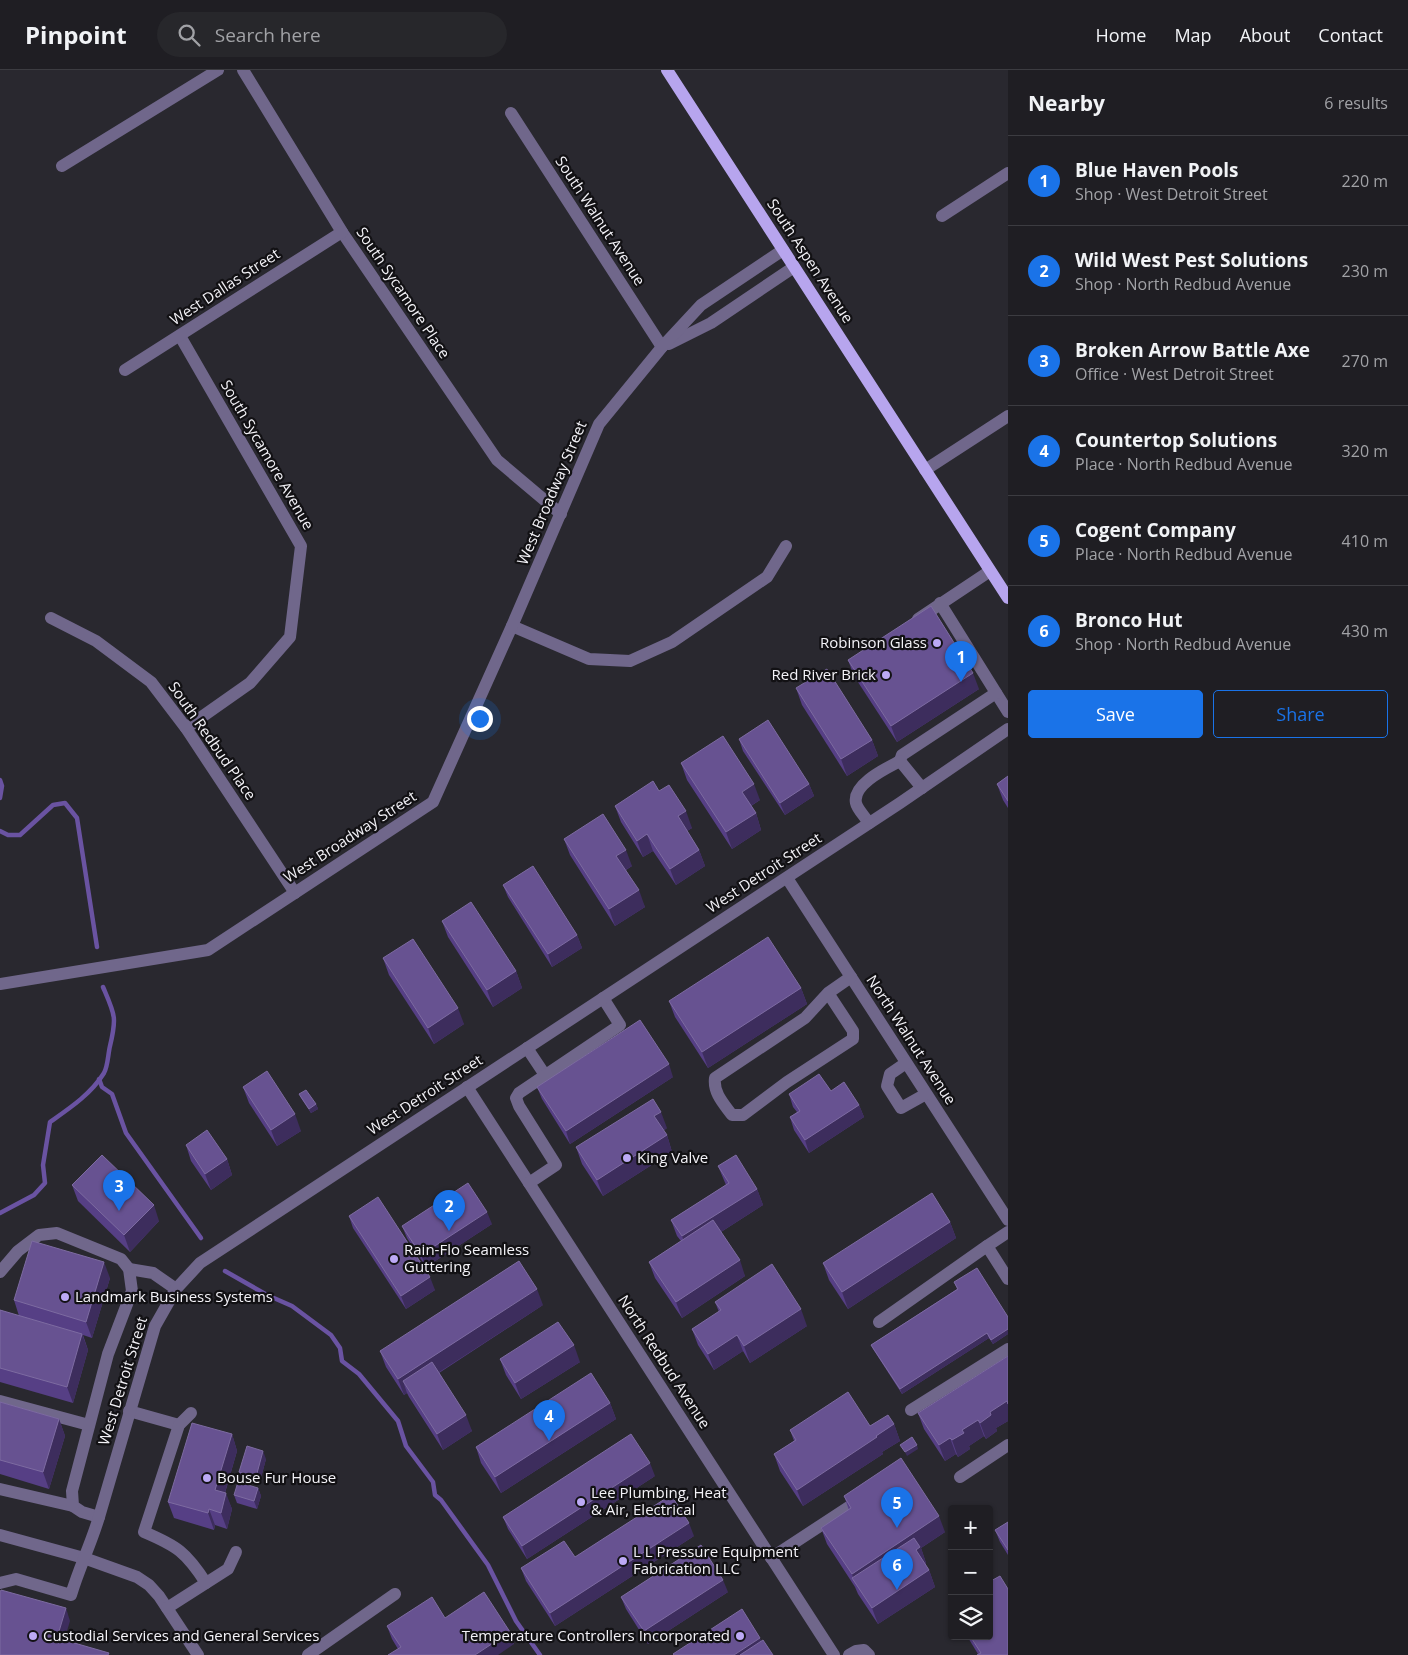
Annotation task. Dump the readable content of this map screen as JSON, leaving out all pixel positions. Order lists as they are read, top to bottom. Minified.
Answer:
{"streets":{"main road":["South Aspen Avenue"],"street":["South Walnut Avenue","West Dallas Street","South Sycamore Place","South Sycamore Avenue","West Broadway Street","South Redbud Place","West Detroit Street","North Walnut Avenue","North Redbud Avenue"]},"crossings":[["South Walnut Avenue","West Broadway Street"],["South Aspen Avenue","West Broadway Street"],["West Dallas Street","South Sycamore Place"],["West Dallas Street","South Sycamore Avenue"],["South Sycamore Place","West Broadway Street"],["South Sycamore Avenue","South Redbud Place"],["West Broadway Street","South Redbud Place"],["West Detroit Street","North Walnut Avenue"],["West Detroit Street","North Redbud Avenue"]],"places":["Robinson Glass","Red River Brick","King Valve","Rain-Flo Seamless Guttering","Landmark Business Systems","Bouse Fur House","Lee Plumbing, Heat & Air, Electrical","L L Pressure Equipment Fabrication LLC","Custodial Services and General Services","Temperature Controllers Incorporated"],"page":{"header":"Pinpoint","search":"Search here","nav":["Home","Map","About","Contact"],"heading":["Nearby","6 results"],"list":[{"mark":"1","name":"Blue Haven Pools","note":"Shop · West Detroit Street","value":"220 m"},{"mark":"2","name":"Wild West Pest Solutions","note":"Shop · North Redbud Avenue","value":"230 m"},{"mark":"3","name":"Broken Arrow Battle Axe","note":"Office · West Detroit Street","value":"270 m"},{"mark":"4","name":"Countertop Solutions","note":"Place · North Redbud Avenue","value":"320 m"},{"mark":"5","name":"Cogent Company","note":"Place · North Redbud Avenue","value":"410 m"},{"mark":"6","name":"Bronco Hut","note":"Shop · North Redbud Avenue","value":"430 m"}],"pins":["1","3","2","4","5","6"],"buttons":["Save","Share"],"map_buttons":["+","−"]}}
